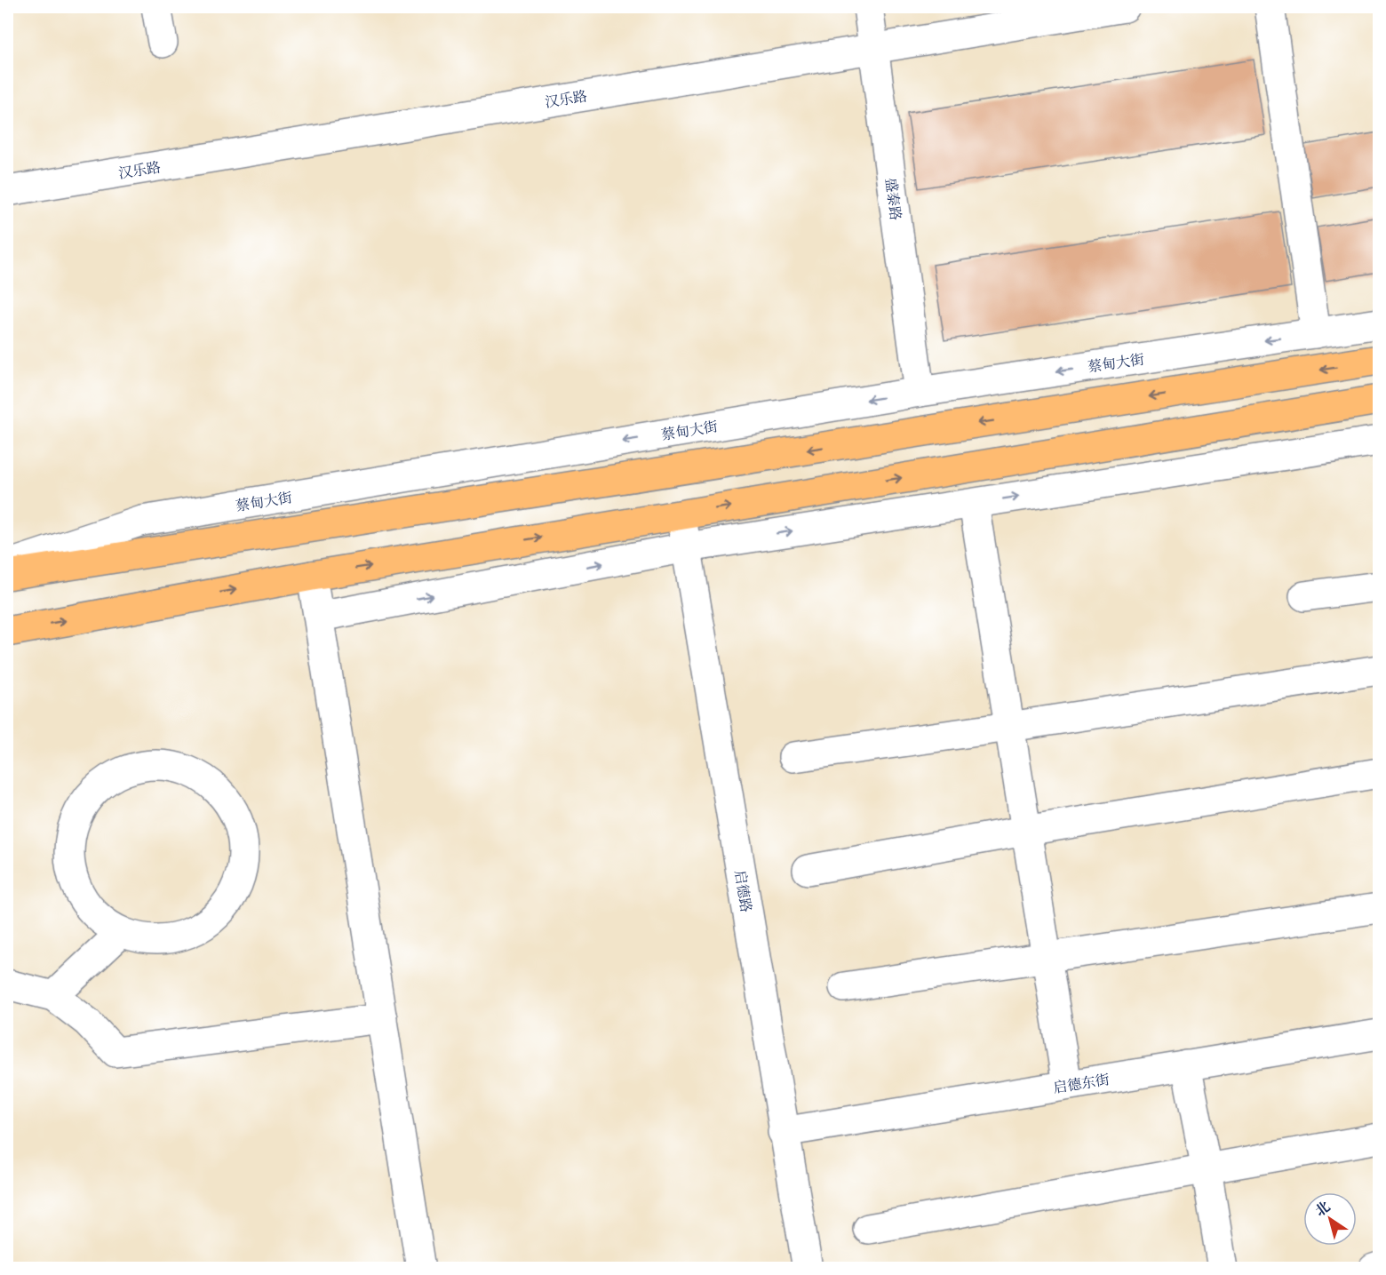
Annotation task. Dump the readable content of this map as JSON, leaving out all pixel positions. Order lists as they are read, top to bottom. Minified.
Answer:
{"streets":{"street":["汉乐路","盛泰路","蔡甸大街","启德路","启德东街"]},"crossings":[["汉乐路","盛泰路"],["盛泰路","蔡甸大街"],["启德路","启德东街"]],"north":"top left"}
